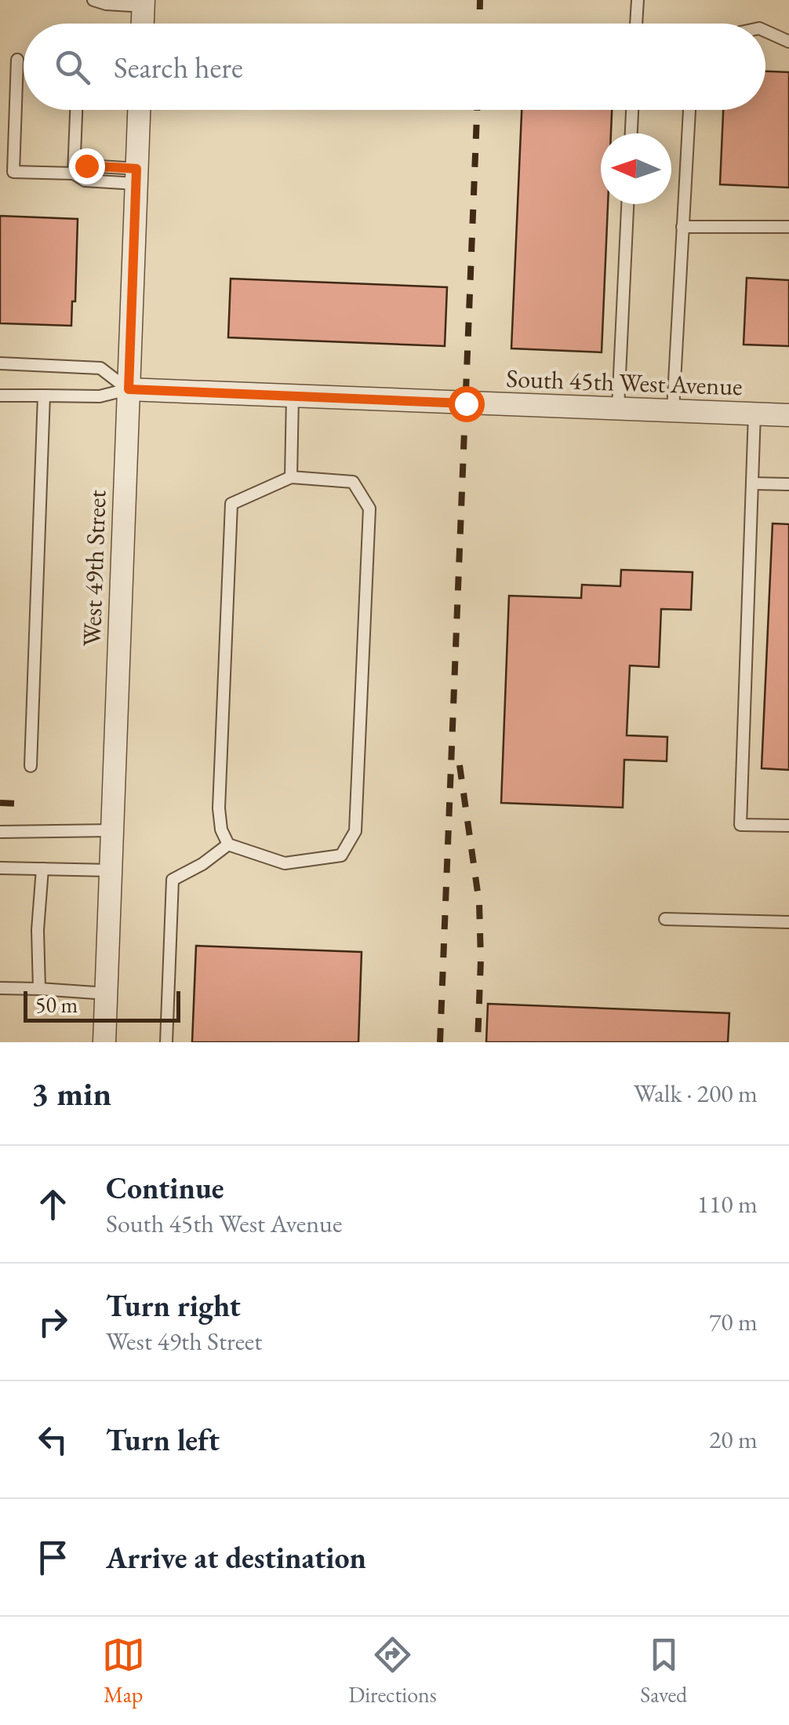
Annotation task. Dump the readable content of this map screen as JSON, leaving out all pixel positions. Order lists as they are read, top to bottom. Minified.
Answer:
{"streets":{"street":["South 45th West Avenue","West 49th Street"]},"crossings":[["South 45th West Avenue","West 49th Street"]],"scale_bar":"50 m","north":"left","page":{"search":"Search here","scale":"50 m","heading":["3 min","Walk · 200 m"],"list":[["Continue","South 45th West Avenue","110 m"],["Turn right","West 49th Street","70 m"],["Turn left","20 m"],"Arrive at destination"],"nav":["Map","Directions","Saved"]}}
